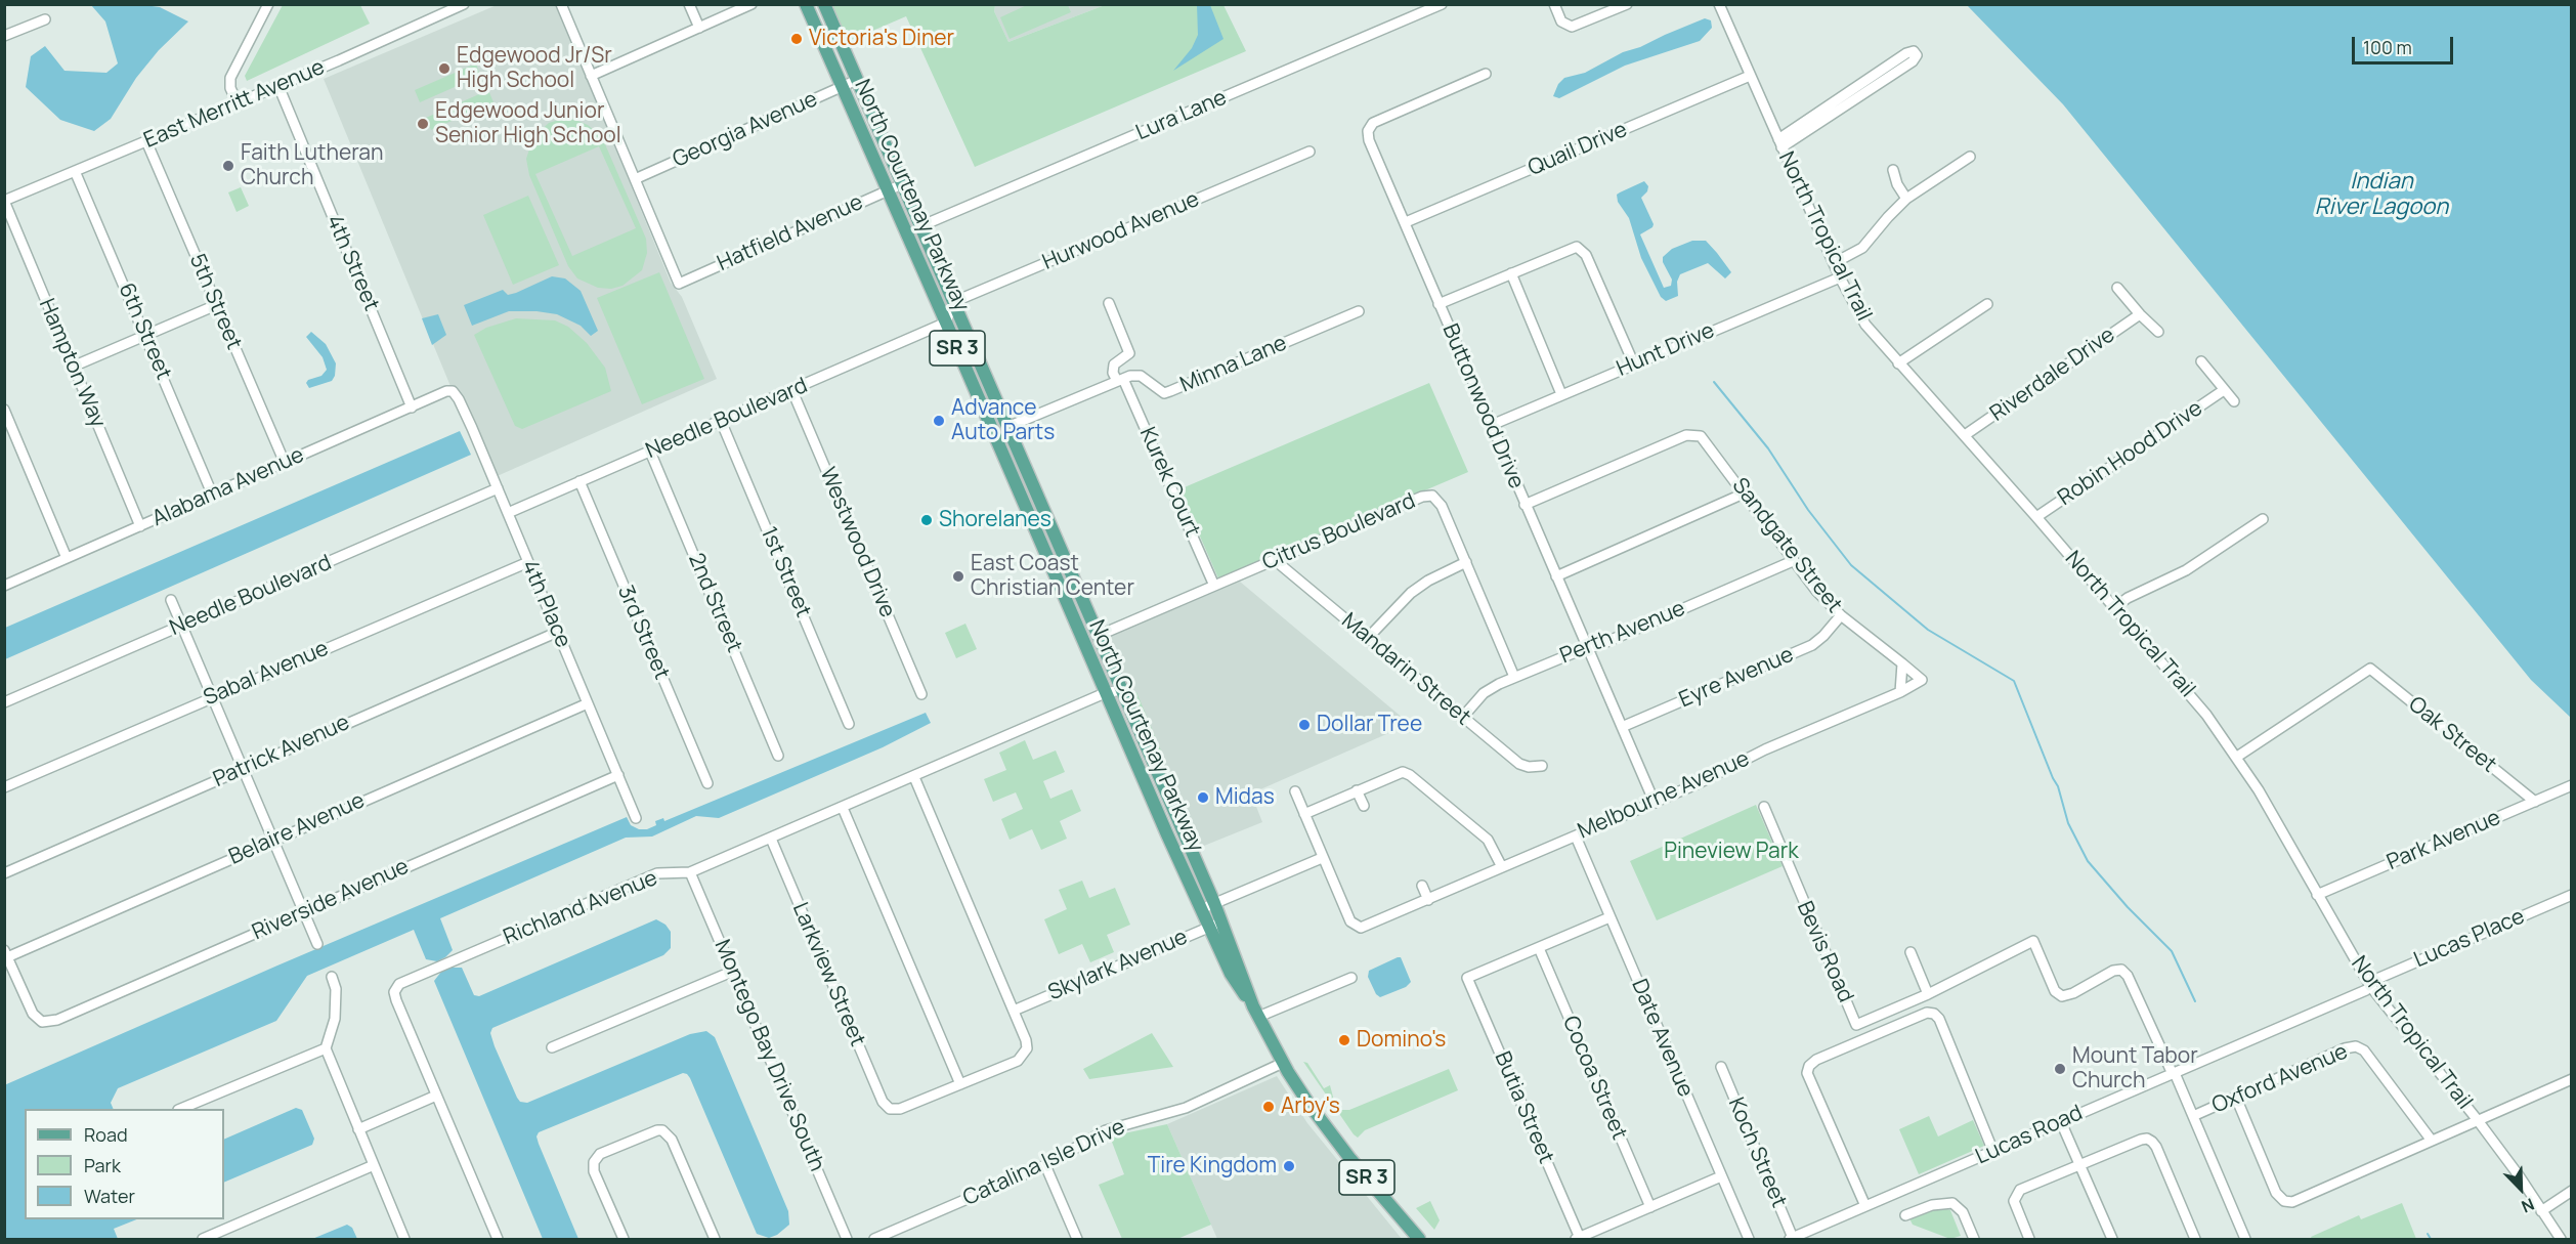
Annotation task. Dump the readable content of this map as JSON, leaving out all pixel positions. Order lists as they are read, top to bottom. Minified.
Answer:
{"streets":{"main road":["North Courtenay Parkway","SR 3"],"street":["East Merritt Avenue","Lura Lane","Georgia Avenue","Quail Drive","Hurwood Avenue","Hatfield Avenue","North Tropical Trail","4th Street","5th Street","6th Street","Hunt Drive","Hampton Way","Minna Lane","Riverdale Drive","Buttonwood Drive","Needle Boulevard","Robin Hood Drive","Kurek Court","Alabama Avenue","Citrus Boulevard","Westwood Drive","Sandgate Street","1st Street","2nd Street","4th Place","3rd Street","Perth Avenue","Mandarin Street","Sabal Avenue","Eyre Avenue","Oak Street","Patrick Avenue","Melbourne Avenue","Belaire Avenue","Park Avenue","Riverside Avenue","Richland Avenue","Lucas Place","Bevis Road","Skylark Avenue","Larkview Street","Date Avenue","Montego Bay Drive South","Cocoa Street","Oxford Avenue","Butia Street","Lucas Road","Koch Street","Catalina Isle Drive"]},"crossings":[["East Merritt Avenue","4th Street"],["East Merritt Avenue","5th Street"],["East Merritt Avenue","6th Street"],["East Merritt Avenue","Hampton Way"],["Lura Lane","North Courtenay Parkway"],["Georgia Avenue","North Courtenay Parkway"],["Georgia Avenue","Hatfield Avenue"],["Quail Drive","North Tropical Trail"],["Quail Drive","Buttonwood Drive"],["North Courtenay Parkway","Hurwood Avenue"],["North Courtenay Parkway","Hatfield Avenue"],["North Courtenay Parkway","Needle Boulevard"],["North Courtenay Parkway","Citrus Boulevard"],["North Courtenay Parkway","Richland Avenue"],["North Courtenay Parkway","Skylark Avenue"],["North Courtenay Parkway","Catalina Isle Drive"],["North Tropical Trail","Hunt Drive"],["North Tropical Trail","Riverdale Drive"],["North Tropical Trail","Robin Hood Drive"],["North Tropical Trail","Oak Street"],["North Tropical Trail","Park Avenue"],["North Tropical Trail","Lucas Place"],["North Tropical Trail","Lucas Road"],["4th Street","Alabama Avenue"],["5th Street","Alabama Avenue"],["6th Street","Alabama Avenue"],["Hunt Drive","Buttonwood Drive"],["Hampton Way","Alabama Avenue"],["Minna Lane","Kurek Court"],["Buttonwood Drive","Sandgate Street"],["Buttonwood Drive","Perth Avenue"],["Buttonwood Drive","Eyre Avenue"],["Buttonwood Drive","Melbourne Avenue"],["Needle Boulevard","Westwood Drive"],["Needle Boulevard","1st Street"],["Needle Boulevard","2nd Street"],["Needle Boulevard","4th Place"],["Needle Boulevard","3rd Street"],["Kurek Court","Citrus Boulevard"],["Alabama Avenue","4th Place"],["Citrus Boulevard","Perth Avenue"],["Citrus Boulevard","Mandarin Street"],["Sandgate Street","Perth Avenue"],["Sandgate Street","Eyre Avenue"],["Sandgate Street","Melbourne Avenue"],["4th Place","Sabal Avenue"],["4th Place","Patrick Avenue"],["4th Place","Belaire Avenue"],["4th Place","Riverside Avenue"],["Perth Avenue","Mandarin Street"],["Oak Street","Park Avenue"],["Melbourne Avenue","Date Avenue"],["Belaire Avenue","Riverside Avenue"],["Richland Avenue","Larkview Street"],["Richland Avenue","Montego Bay Drive South"],["Lucas Place","Lucas Road"],["Bevis Road","Lucas Road"],["Cocoa Street","Butia Street"],["Lucas Road","Koch Street"]],"water":["Indian River Lagoon"],"parks":["Pineview Park"],"places":["Victoria's Diner","Edgewood Jr/Sr High School","Edgewood Junior Senior High School","Faith Lutheran Church","Advance Auto Parts","Shorelanes","East Coast Christian Center","Dollar Tree","Midas","Domino's","Mount Tabor Church","Arby's","Tire Kingdom"],"legend":["Road","Park","Water"],"scale_bar":"100 m","north":"bottom right"}
